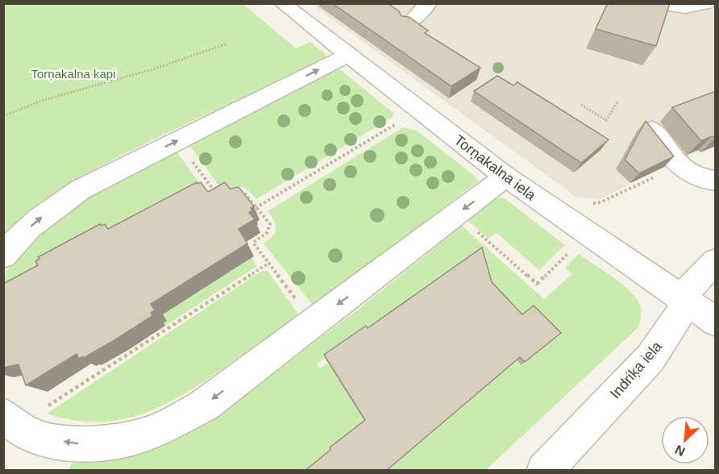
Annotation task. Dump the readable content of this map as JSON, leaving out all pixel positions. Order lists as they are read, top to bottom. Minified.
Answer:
{"streets":{"street":["Torņakalna iela","Indriķa iela"]},"crossings":[["Torņakalna iela","Indriķa iela"]],"parks":["Torņakalna kapi"],"north":"bottom left"}
